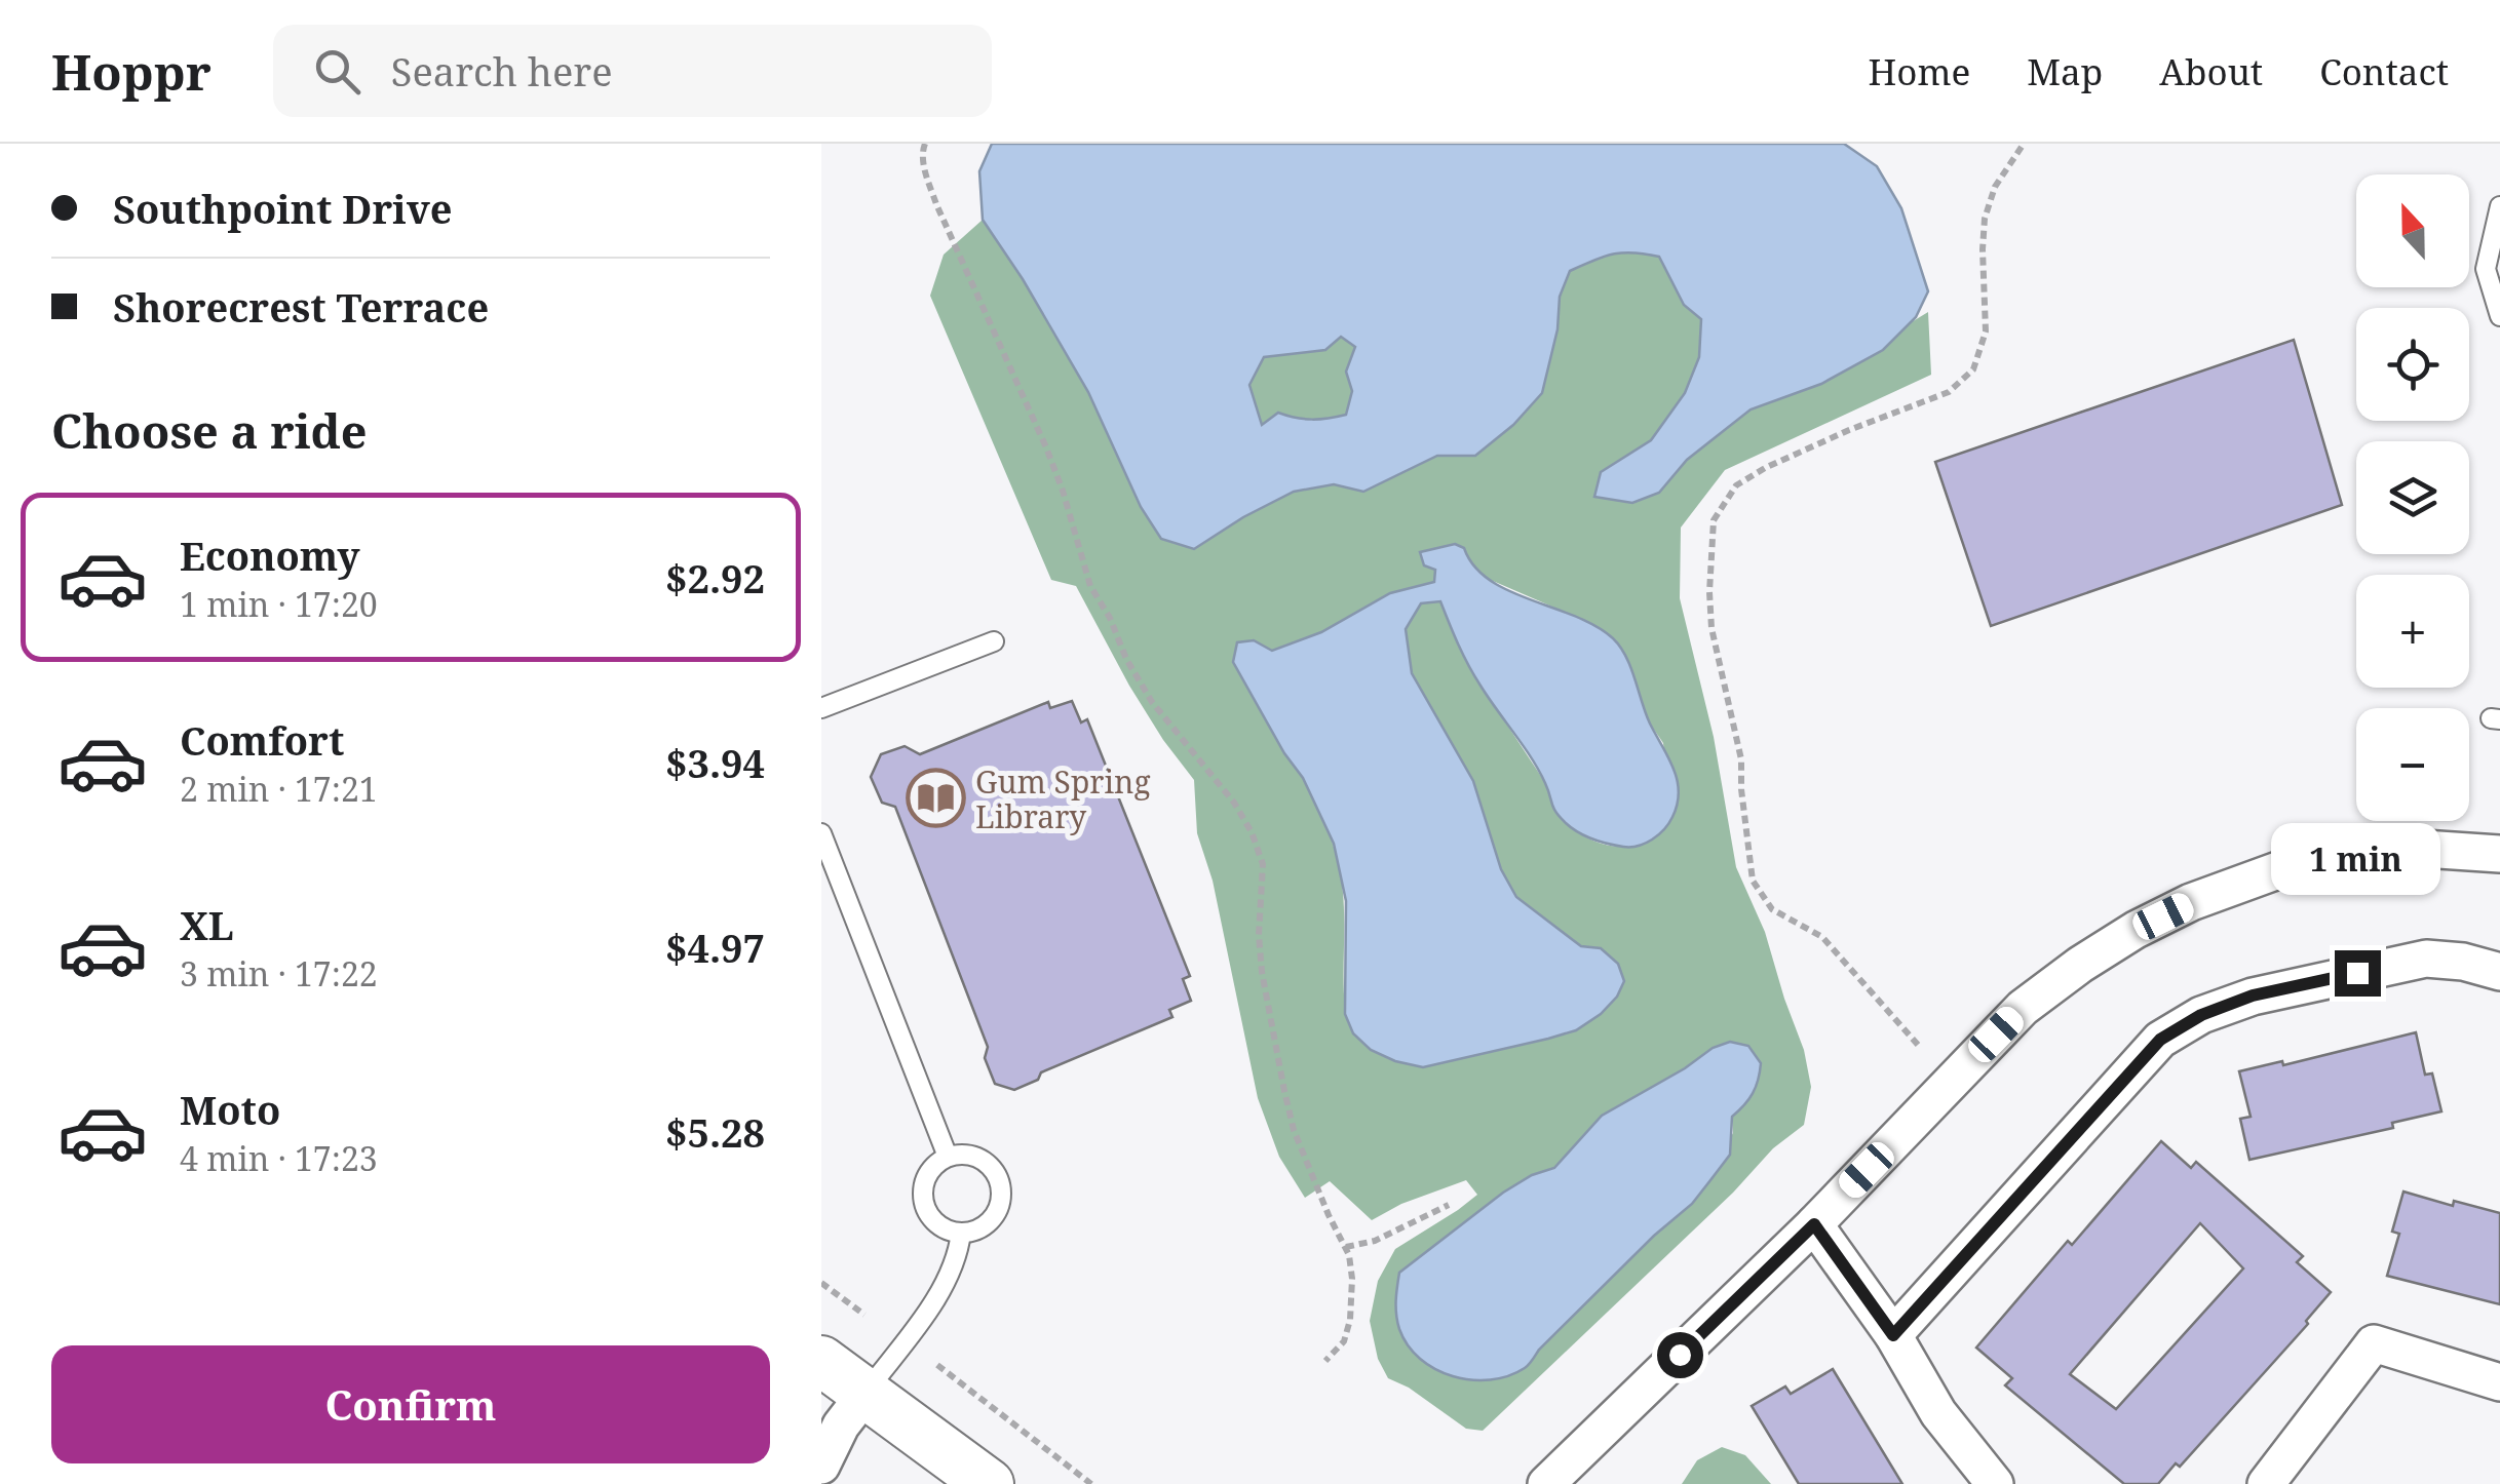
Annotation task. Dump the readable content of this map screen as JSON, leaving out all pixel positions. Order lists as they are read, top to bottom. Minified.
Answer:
{"places":{"library":["Gum Spring Library"]},"north":"top","page":{"header":"Hoppr","search":"Search here","nav":["Home","Map","About","Contact"],"banner":["Southpoint Drive","Shorecrest Terrace"],"map_buttons":["+","−"],"heading":"Choose a ride","list":[{"name":"Economy","note":"1 min · 17:20","value":"$2.92"},{"name":"Comfort","note":"2 min · 17:21","value":"$3.94"},{"name":"XL","note":"3 min · 17:22","value":"$4.97"},{"name":"Moto","note":"4 min · 17:23","value":"$5.28"}],"bubble":"1 min","buttons":"Confirm"}}
